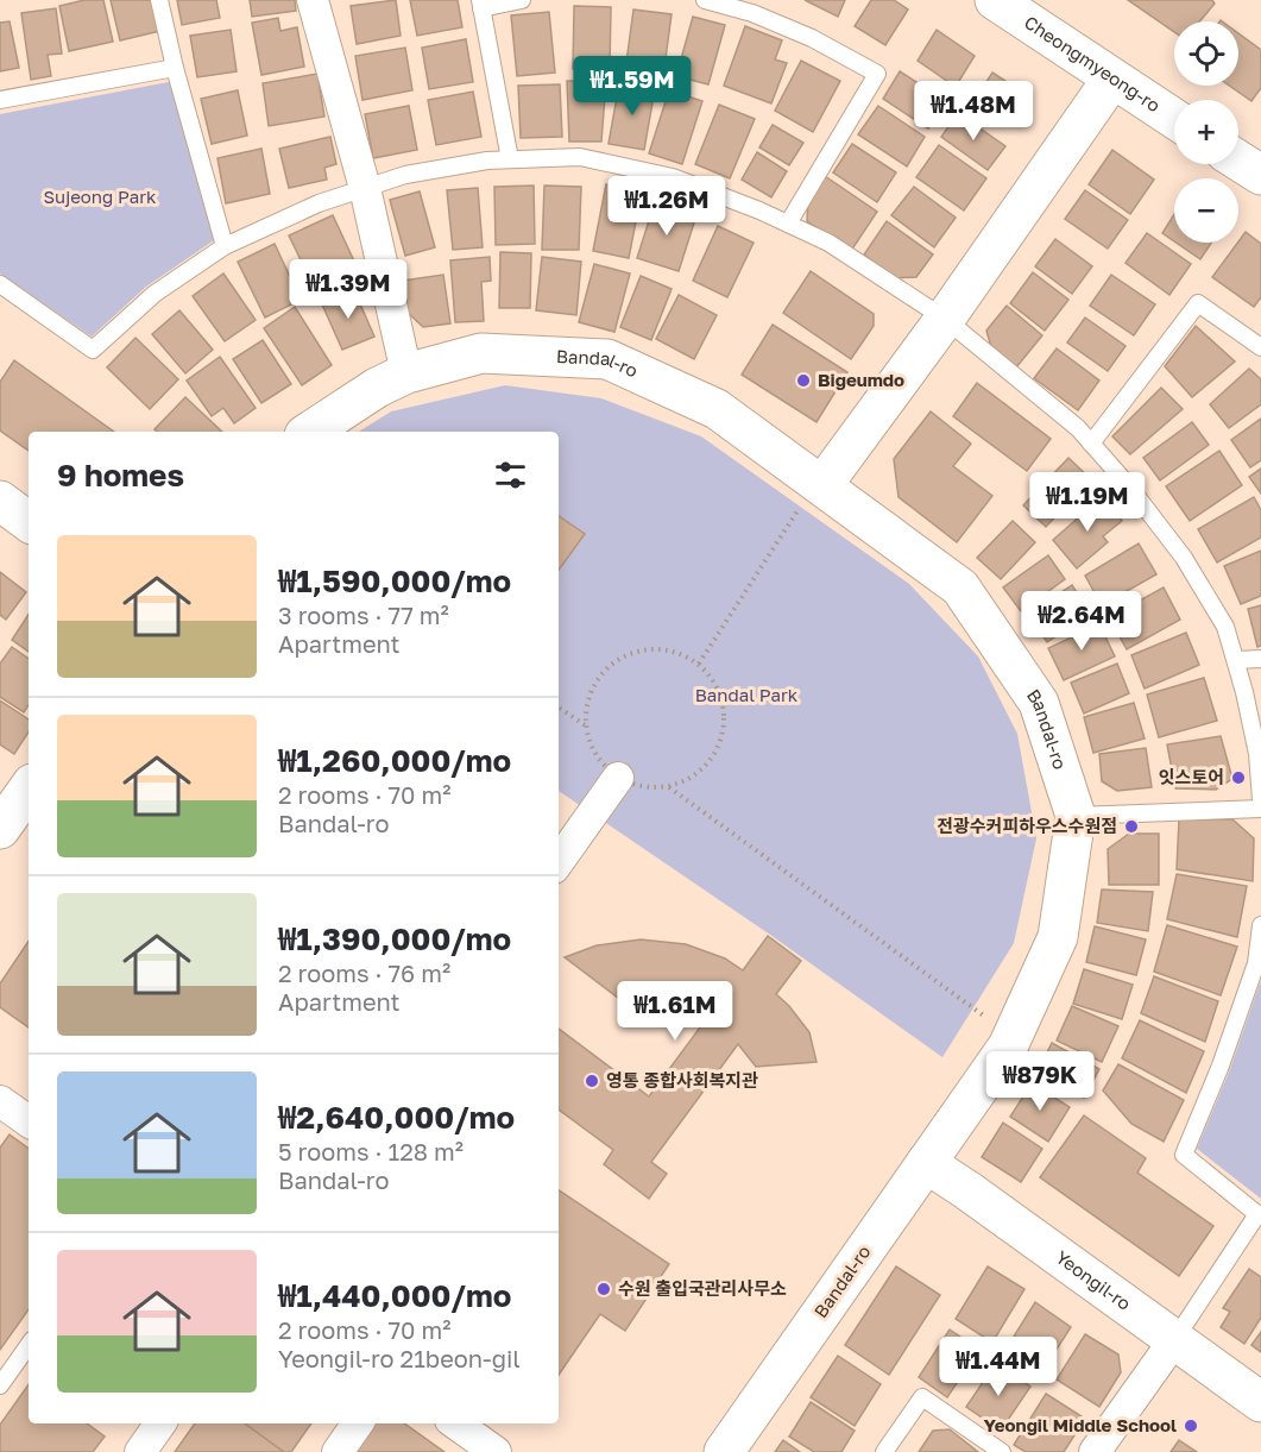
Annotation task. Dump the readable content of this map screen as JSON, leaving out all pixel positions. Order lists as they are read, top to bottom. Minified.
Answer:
{"streets":{"street":["Cheongmyeong-ro","Bandal-ro","Yeongil-ro"]},"crossings":[["Bandal-ro","Yeongil-ro"]],"parks":["Sujeong Park","Bandal Park"],"places":["Bigeumdo","잇스토어","전광수커피하우스수원점","영통 종합사회복지관","수원 출입국관리사무소","Yeongil Middle School"],"page":{"map_buttons":["+","−"],"price":["₩1.59M","₩1.48M","₩1.26M","₩1.39M","₩1.19M","₩2.64M","₩1.61M","₩879K","₩1.44M"],"heading":"9 homes","list":[{"name":"₩1,590,000/mo","note":"3 rooms · 77 m² · Apartment"},{"name":"₩1,260,000/mo","note":"2 rooms · 70 m² · Bandal-ro"},{"name":"₩1,390,000/mo","note":"2 rooms · 76 m² · Apartment"},{"name":"₩2,640,000/mo","note":"5 rooms · 128 m² · Bandal-ro"},{"name":"₩1,440,000/mo","note":"2 rooms · 70 m² · Yeongil-ro 21beon-gil"}]}}
